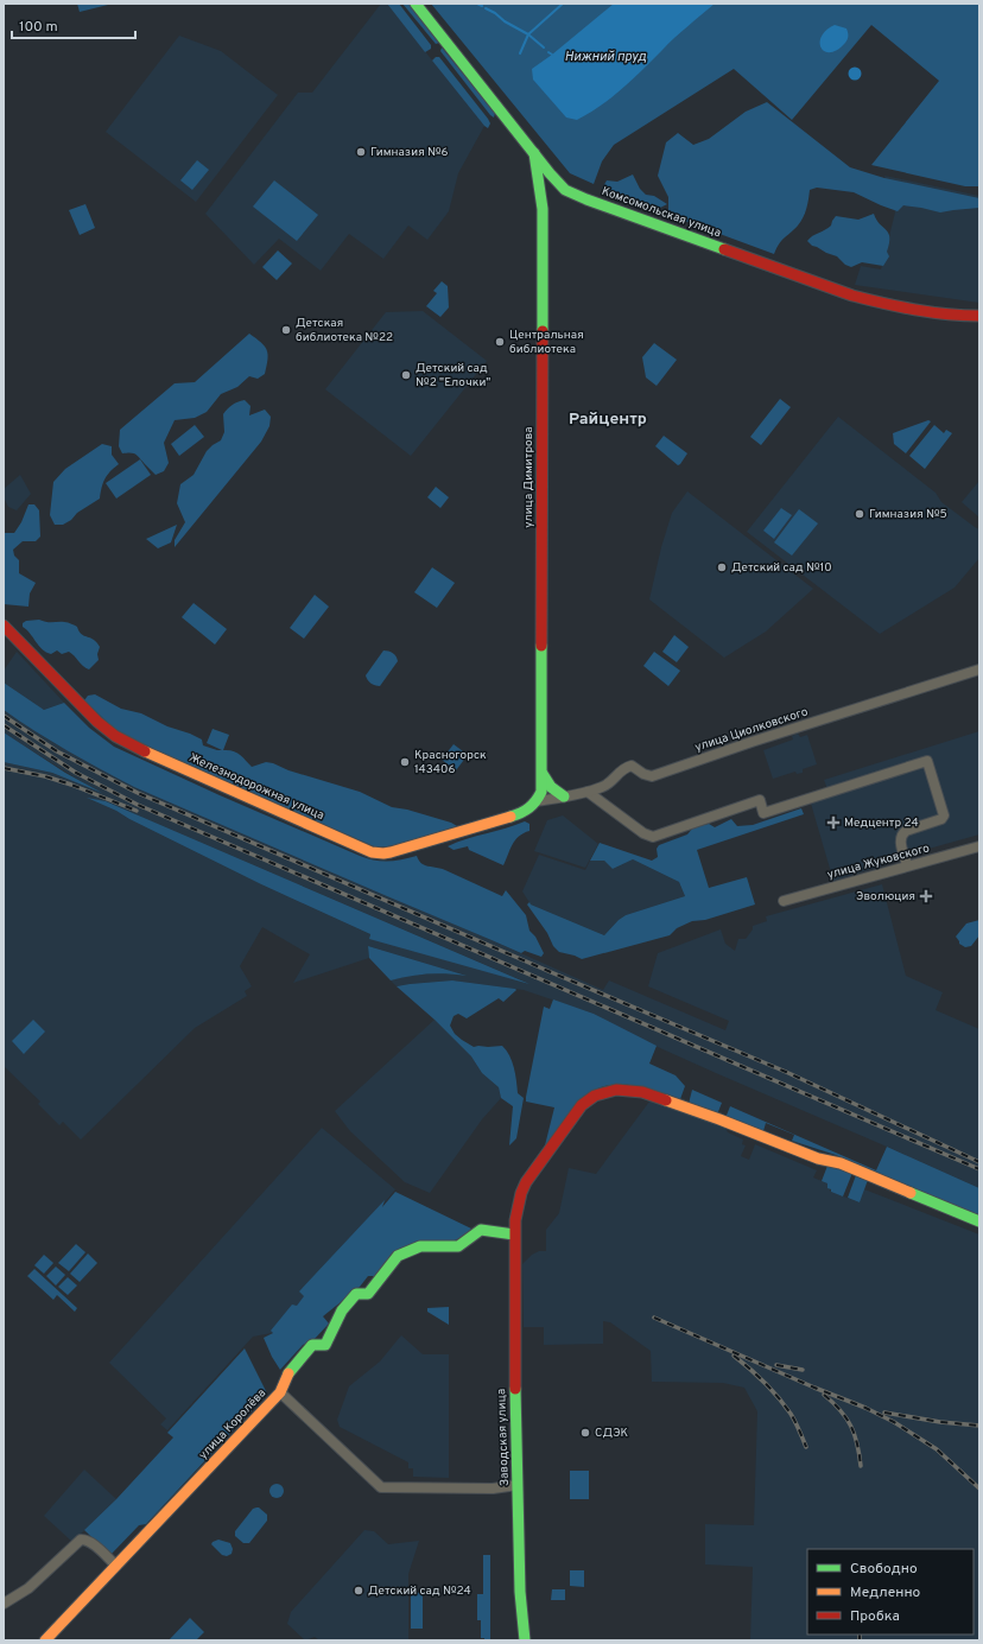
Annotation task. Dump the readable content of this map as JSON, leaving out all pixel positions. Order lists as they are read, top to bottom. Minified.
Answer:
{"streets":{"street":["Комсомольская улица","улица Димитрова","улица Циолковского","Железнодорожная улица","улица Жуковского","улица Королёва","Заводская улица"]},"crossings":[["Комсомольская улица","улица Димитрова"],["улица Димитрова","улица Циолковского"],["улица Димитрова","Железнодорожная улица"],["улица Циолковского","Железнодорожная улица"],["улица Королёва","Заводская улица"]],"districts":["Райцентр"],"water":["Нижний пруд"],"places":{"other":["Гимназия №6","Детская библиотека №22","Центральная библиотека","Детский сад №2 \"Елочки\"","Гимназия №5","Детский сад №10","Красногорск 143406","СДЭК","Детский сад №24"],"health":["Медцентр 24","Эволюция"]},"legend":["Свободно","Медленно","Пробка"],"scale_bar":"100 m"}
